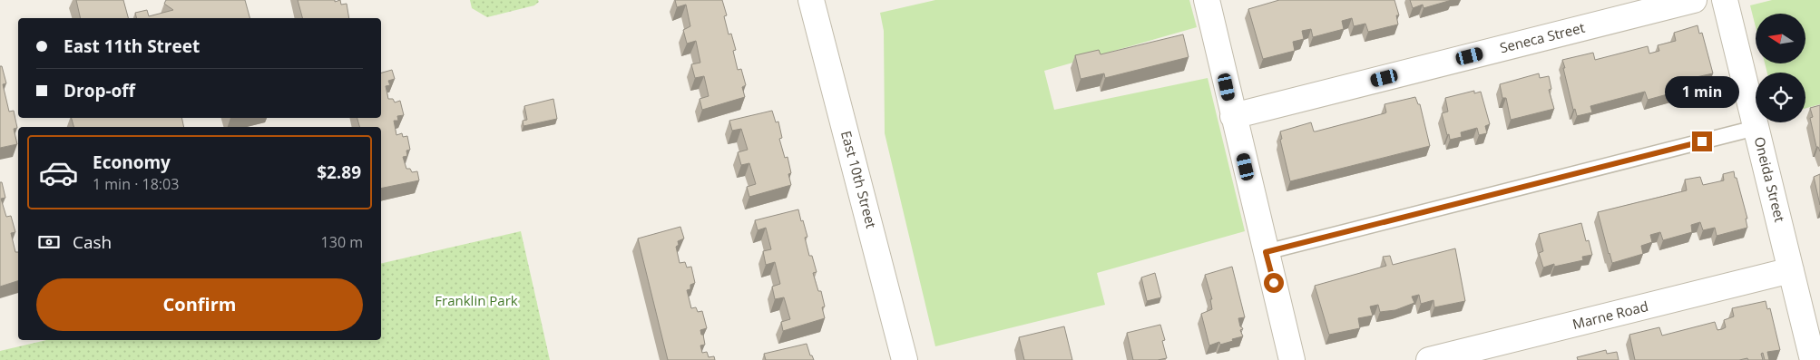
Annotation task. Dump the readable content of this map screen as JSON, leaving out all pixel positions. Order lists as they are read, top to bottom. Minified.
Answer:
{"streets":{"street":["Seneca Street","East 10th Street","Oneida Street","Marne Road"]},"crossings":[["Oneida Street","Marne Road"]],"parks":["Franklin Park"],"north":"left","page":{"banner":["East 11th Street","Drop-off"],"bubble":"1 min","list":[{"name":"Economy","note":"1 min · 18:03","value":"$2.89"}],"pay":["Cash","130 m"],"buttons":"Confirm"}}
